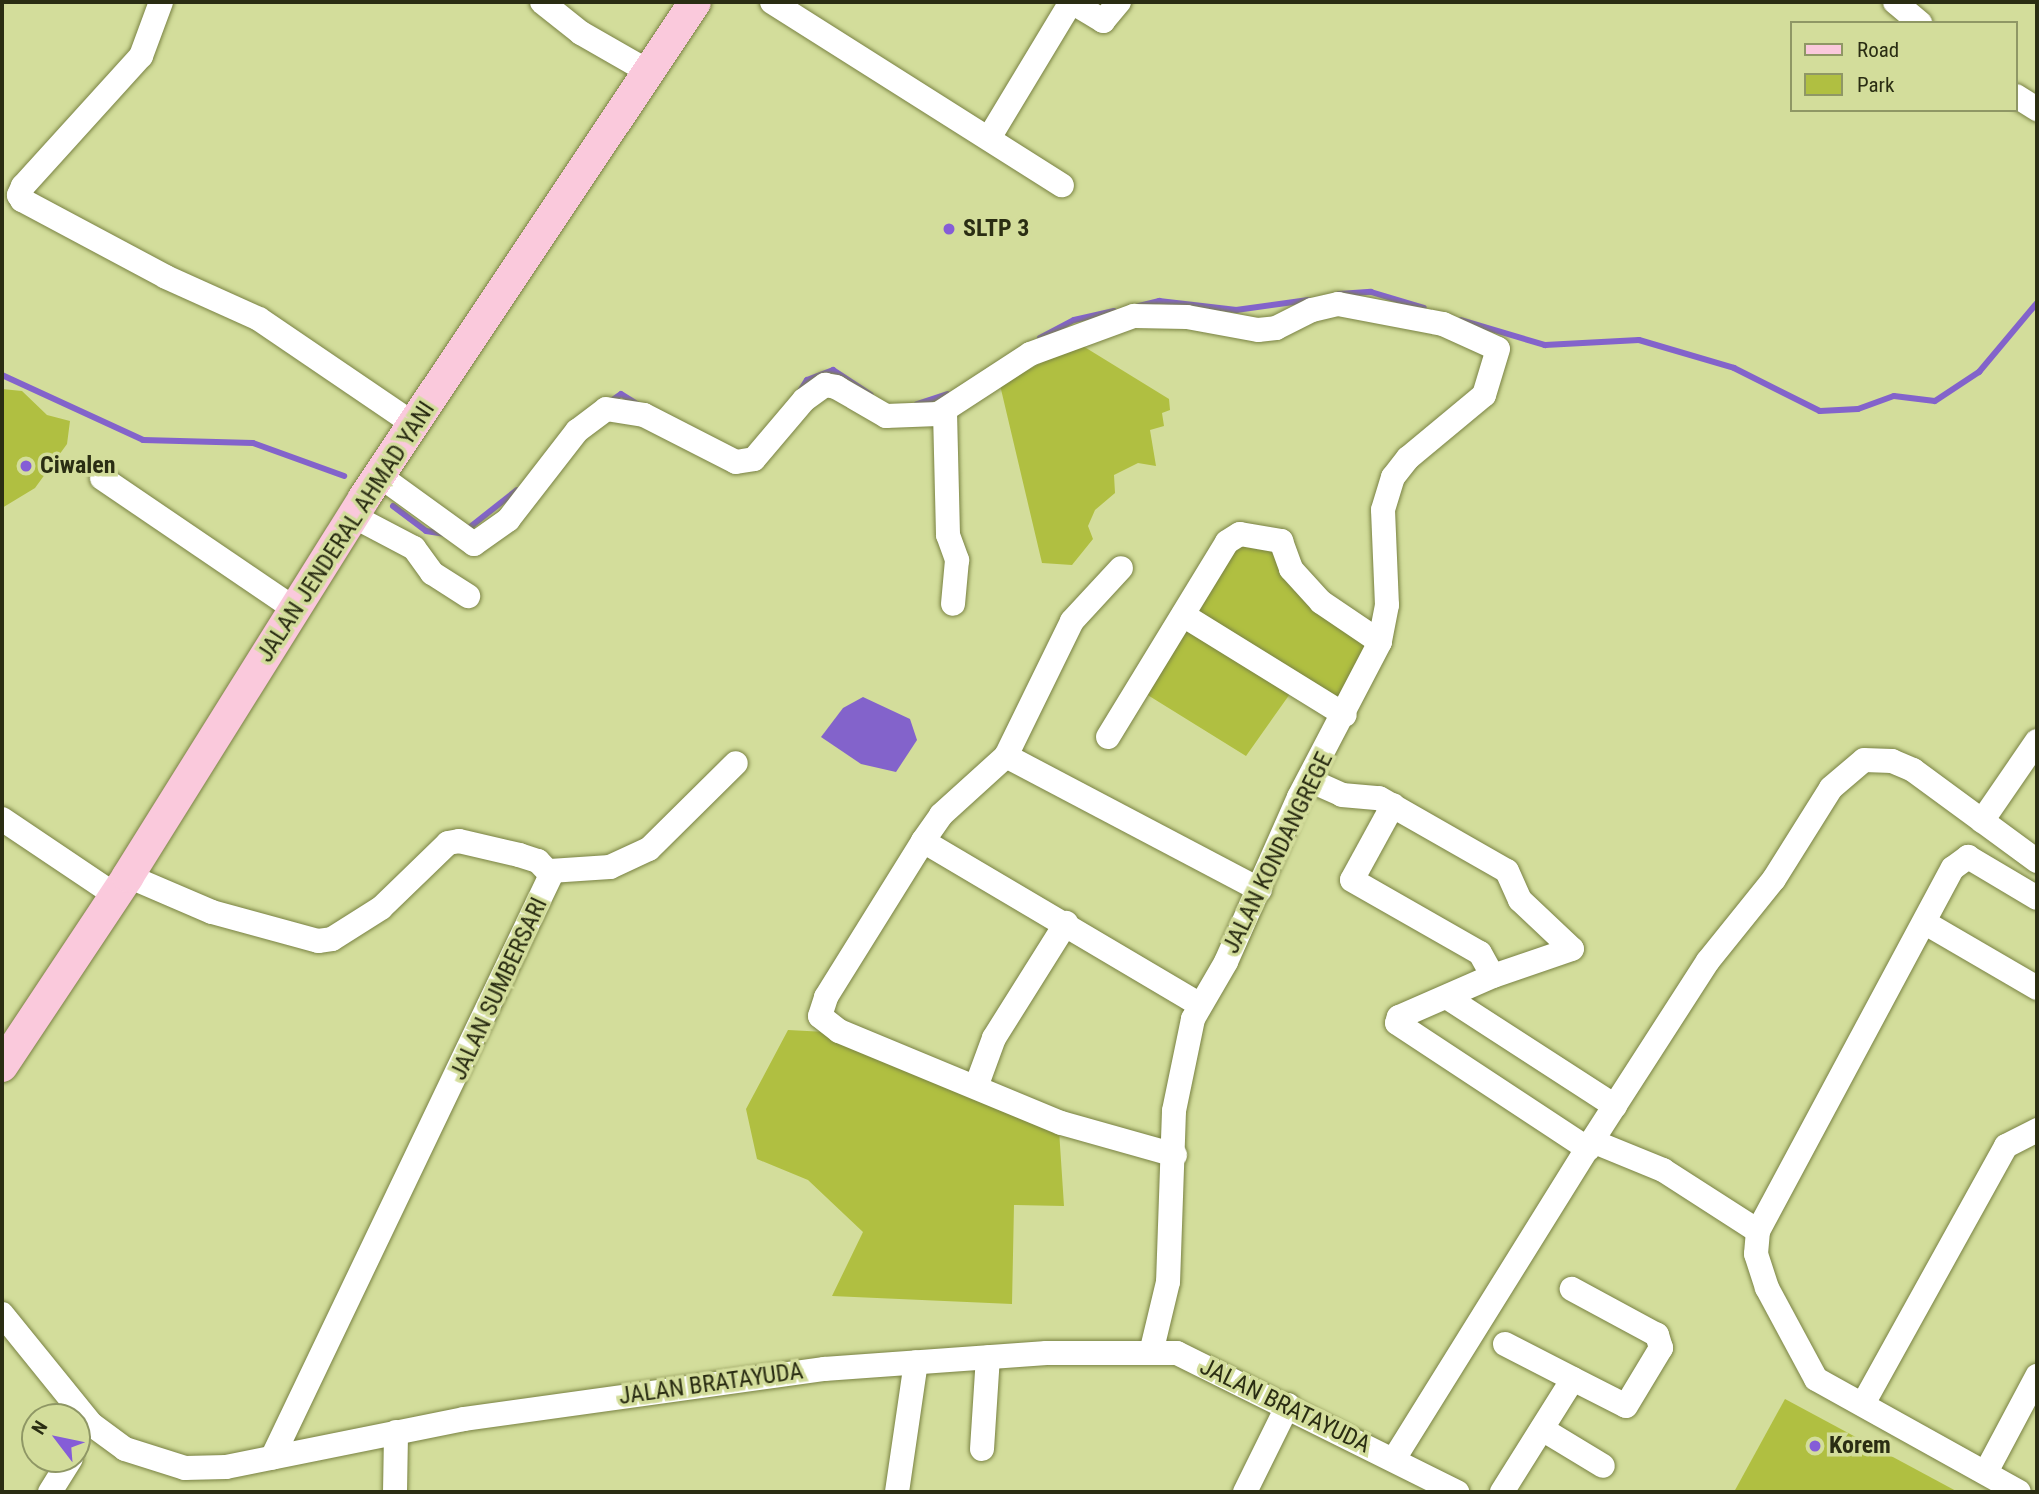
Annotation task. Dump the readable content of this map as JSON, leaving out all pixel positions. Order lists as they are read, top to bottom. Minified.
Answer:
{"streets":{"main road":["JALAN JENDERAL AHMAD YANI"],"street":["JALAN KONDANGREGE","JALAN SUMBERSARI","JALAN BRATAYUDA"]},"crossings":[["JALAN JENDERAL AHMAD YANI","JALAN SUMBERSARI"],["JALAN KONDANGREGE","JALAN BRATAYUDA"],["JALAN SUMBERSARI","JALAN BRATAYUDA"]],"places":["SLTP 3","Ciwalen","Korem"],"legend":["Road","Park"],"north":"top left"}
